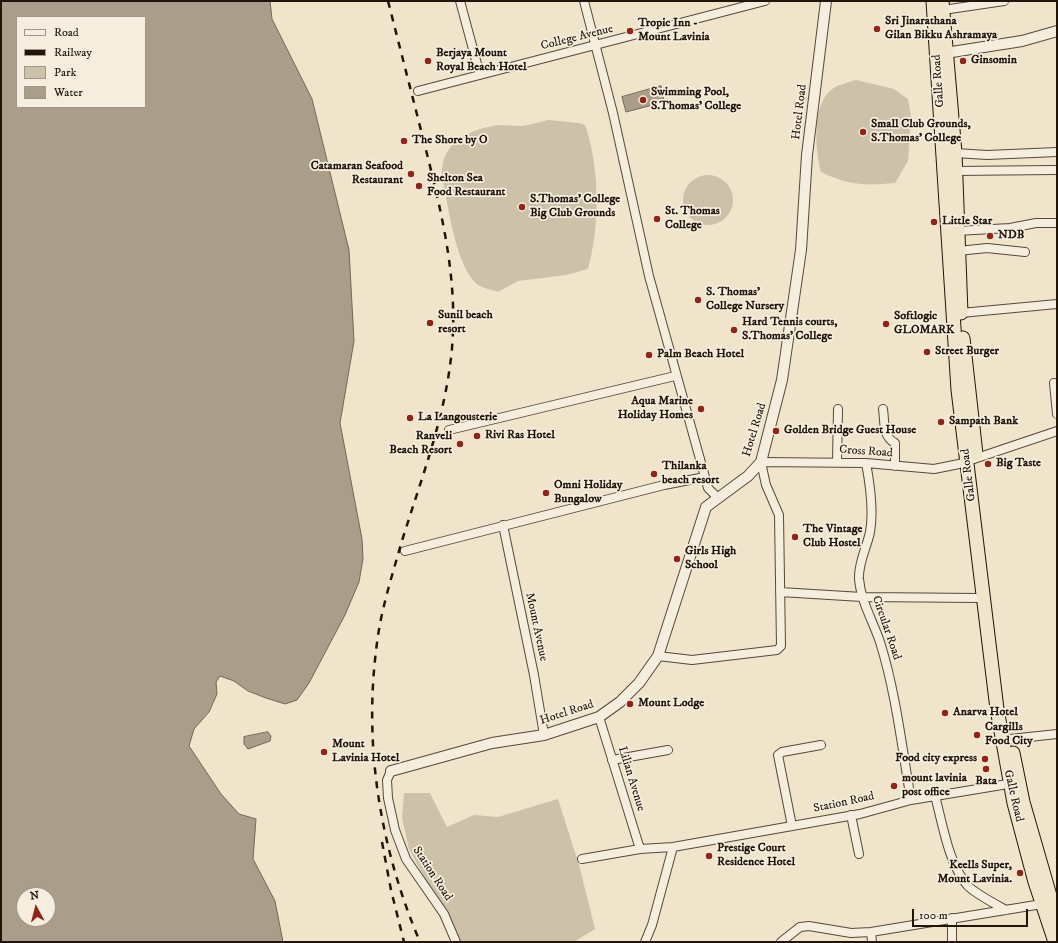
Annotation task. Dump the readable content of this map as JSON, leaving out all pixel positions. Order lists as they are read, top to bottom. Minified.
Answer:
{"streets":{"highway":["Galle Road"],"street":["College Avenue","Hotel Road","Cross Road","Mount Avenue","Circular Road","Lilian Avenue","Station Road"]},"crossings":[["Galle Road","Cross Road"],["Galle Road","Station Road"],["Hotel Road","Cross Road"],["Hotel Road","Mount Avenue"],["Hotel Road","Lilian Avenue"],["Hotel Road","Station Road"],["Cross Road","Circular Road"],["Circular Road","Station Road"],["Lilian Avenue","Station Road"]],"places":["Sri Jinarathana Gilan Bikku Ashramaya","Tropic Inn - Mount Lavinia","Berjaya Mount Royal Beach Hotel","Ginsomin","Swimming Pool, S.Thomas' College","Small Club Grounds, S.Thomas' College","The Shore by O","Catamaran Seafood Restaurant","Shelton Sea Food Restaurant","S.Thomas' College Big Club Grounds","St. Thomas College","Little Star","NDB","S. Thomas' College Nursery","Sunil beach resort","Softlogic GLOMARK","Hard Tennis courts, S.Thomas' College","Street Burger","Palm Beach Hotel","Aqua Marine Holiday Homes","La Langousterie","Sampath Bank","Golden Bridge Guest House","Rivi Ras Hotel","Ranveli Beach Resort","Big Taste","Thilanka beach resort","Omni Holiday Bungalow","The Vintage Club Hostel","Girls High School","Mount Lodge","Anarva Hotel","Cargills Food City","Mount Lavinia Hotel","Food city express","Bata","mount lavinia post office","Prestige Court Residence Hotel","Keells Super, Mount Lavinia."],"legend":["Road","Railway","Park","Water"],"scale_bar":"100 m","north":"top"}
